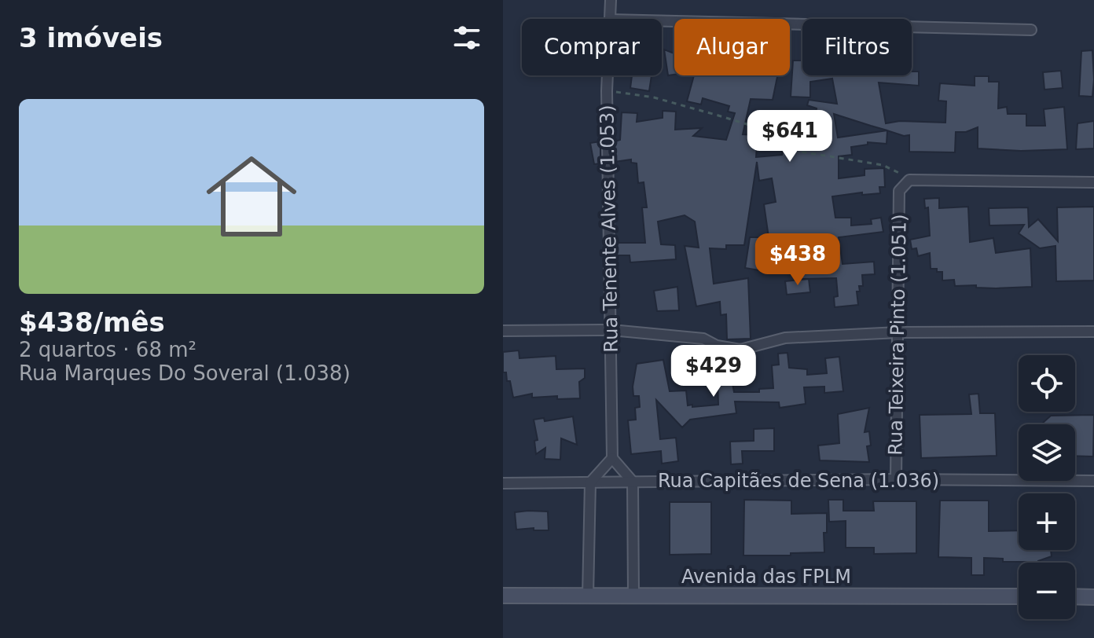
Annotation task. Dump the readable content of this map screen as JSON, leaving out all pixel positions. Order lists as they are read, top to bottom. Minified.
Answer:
{"streets":{"street":["Rua Tenente Alves (1.053)","Rua Teixeira Pinto (1.051)","Rua Capitães de Sena (1.036)","Avenida das FPLM"]},"crossings":[["Rua Teixeira Pinto (1.051)","Rua Capitães de Sena (1.036)"]],"page":{"heading":"3 imóveis","chip":["Comprar","Alugar","Filtros"],"list":[{"name":"$438/mês","note":"2 quartos · 68 m² · Rua Marques Do Soveral (1.038)"}],"price":["$641","$438","$429"],"map_buttons":["+","−"]}}
